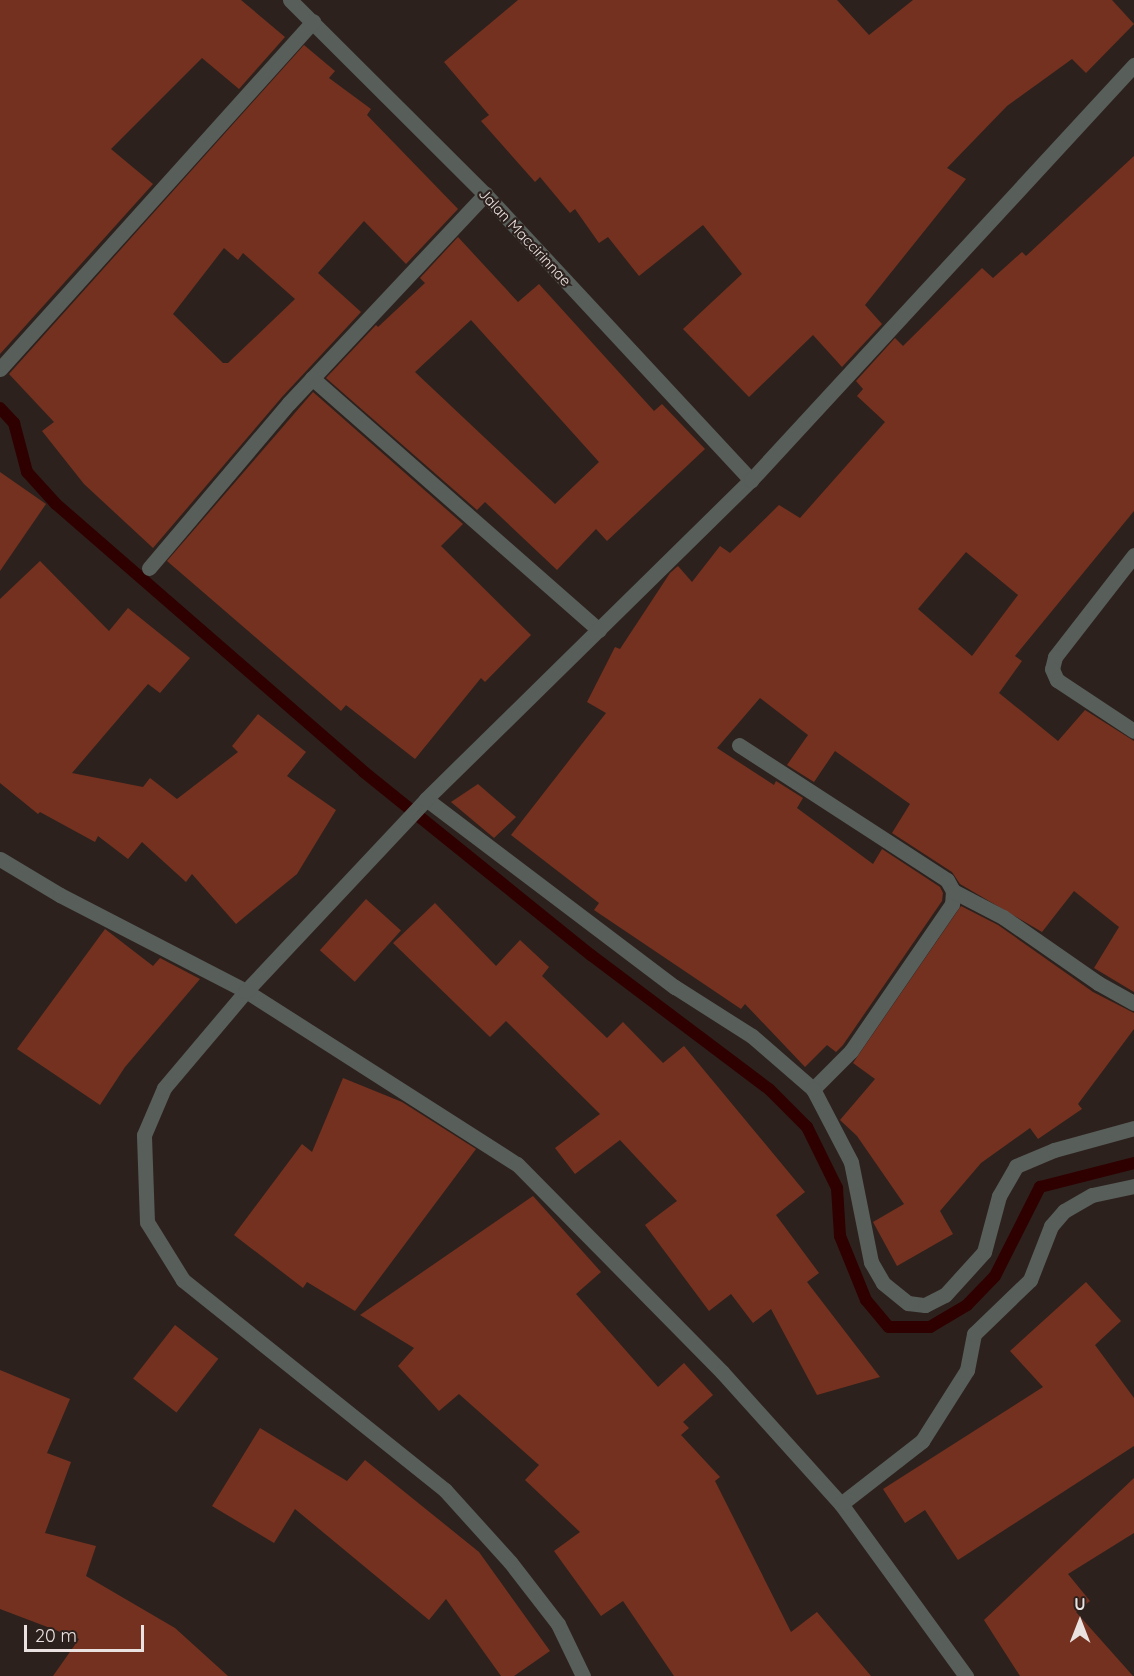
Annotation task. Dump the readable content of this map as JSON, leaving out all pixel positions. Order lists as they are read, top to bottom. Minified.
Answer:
{"streets":{"street":["Jalan Maccirinnae"]},"scale_bar":"20 m","north":"top"}
